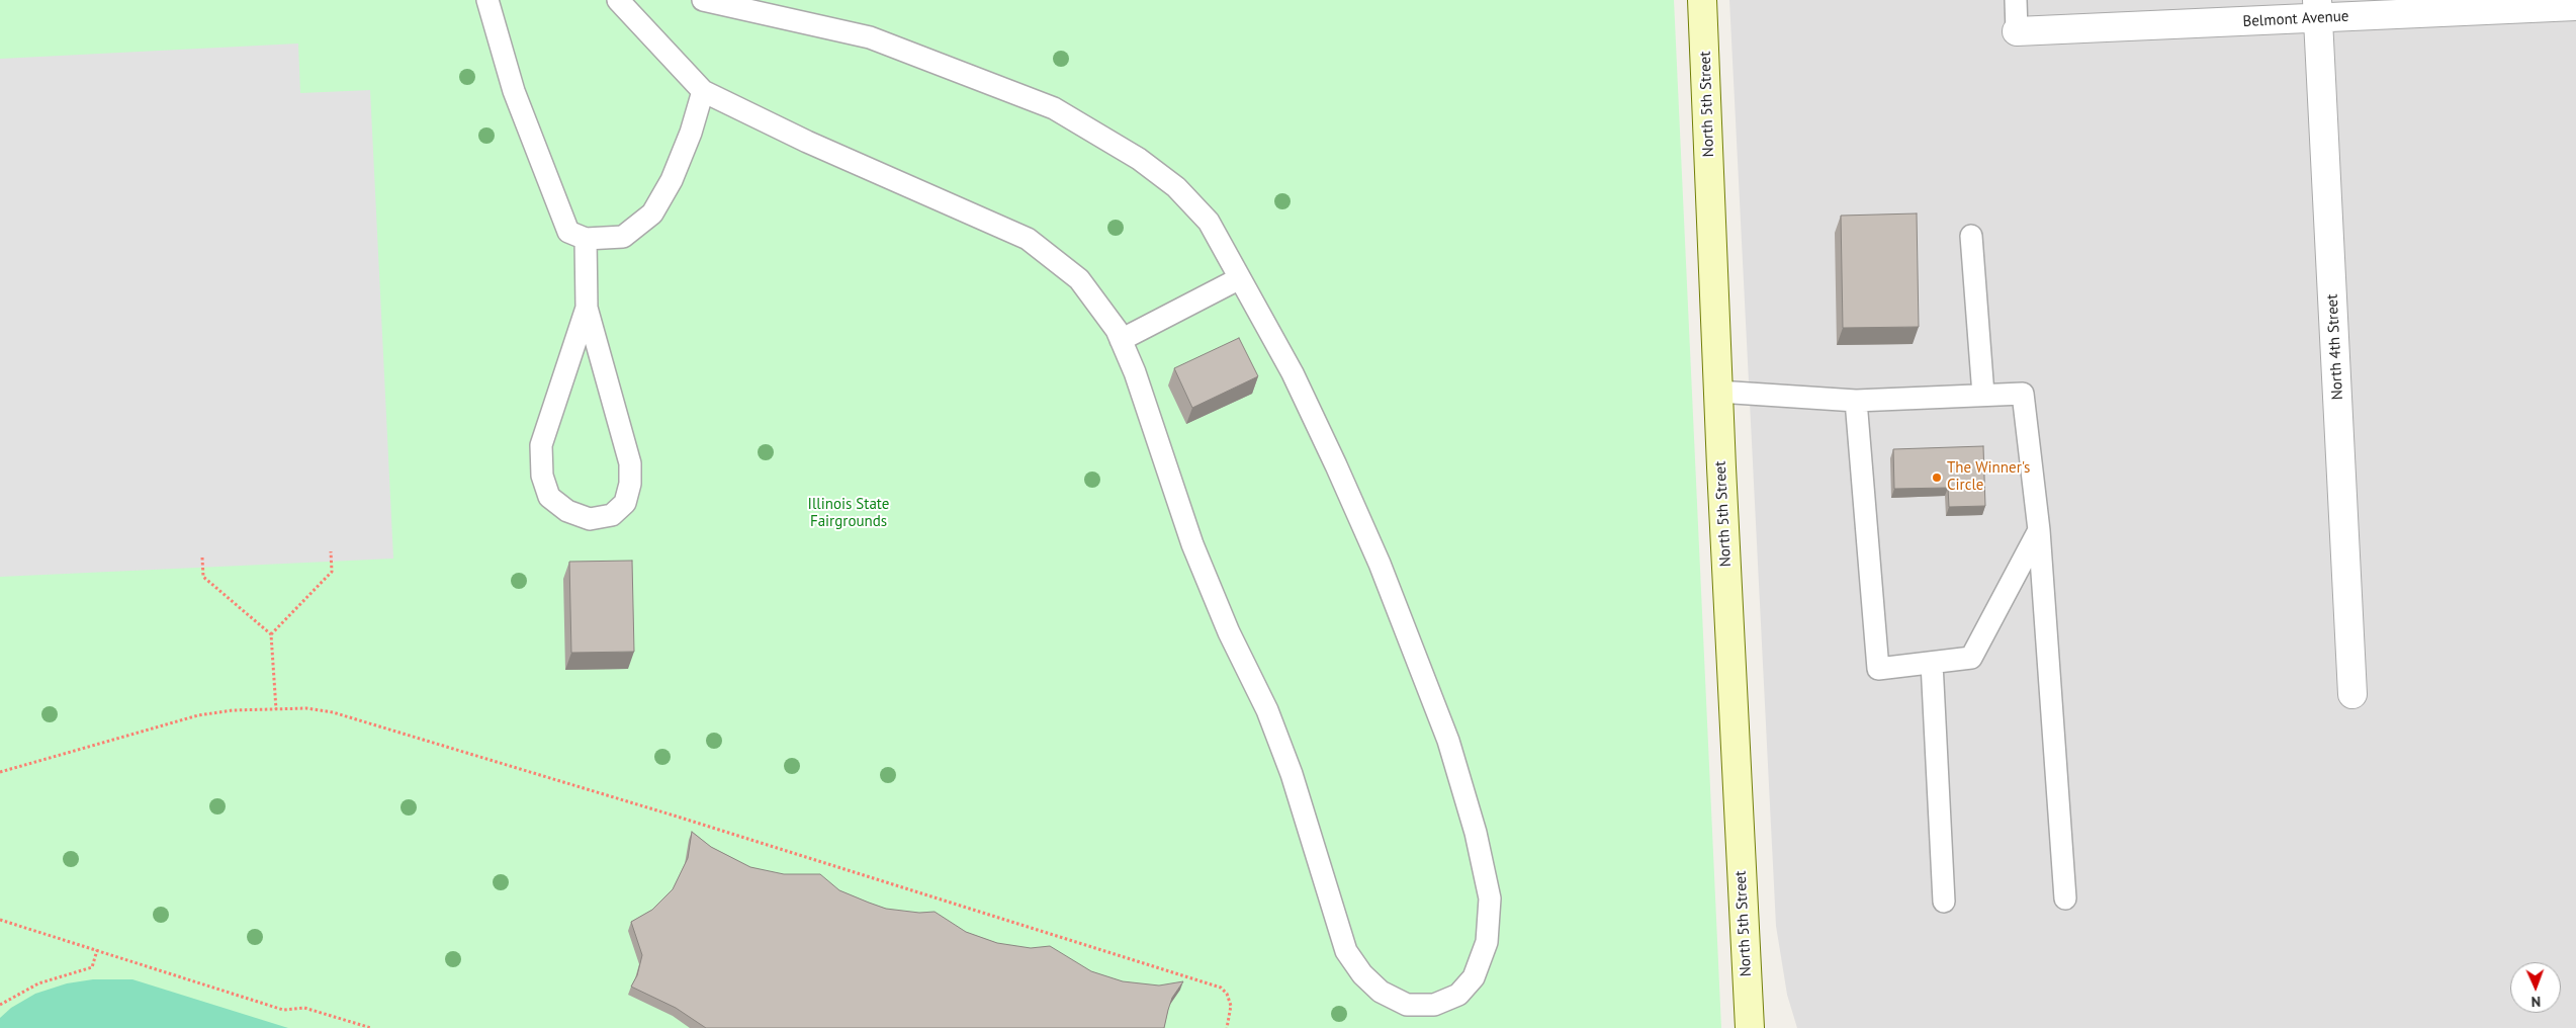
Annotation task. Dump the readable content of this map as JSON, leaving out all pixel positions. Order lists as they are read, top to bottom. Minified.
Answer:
{"streets":{"main road":["North 5th Street"],"street":["Belmont Avenue","North 4th Street"]},"crossings":[["Belmont Avenue","North 4th Street"]],"parks":["Illinois State Fairgrounds"],"places":["The Winner's Circle"],"north":"bottom"}
